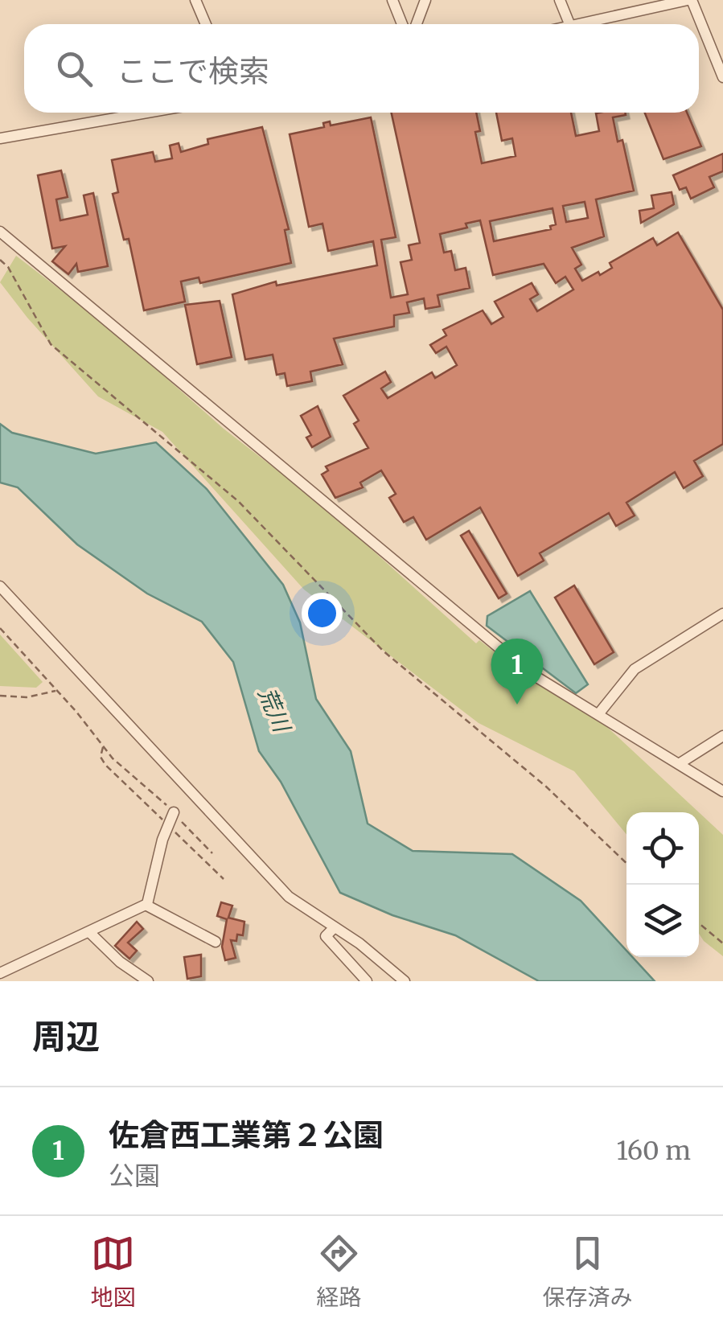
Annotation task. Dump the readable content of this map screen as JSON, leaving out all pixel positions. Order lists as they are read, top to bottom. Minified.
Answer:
{"water":["荒川"],"page":{"search":"ここで検索","pins":"1","heading":"周辺","list":[{"mark":"1","name":"佐倉西工業第２公園","note":"公園","value":"160 m"}],"nav":["地図","経路","保存済み"]}}
